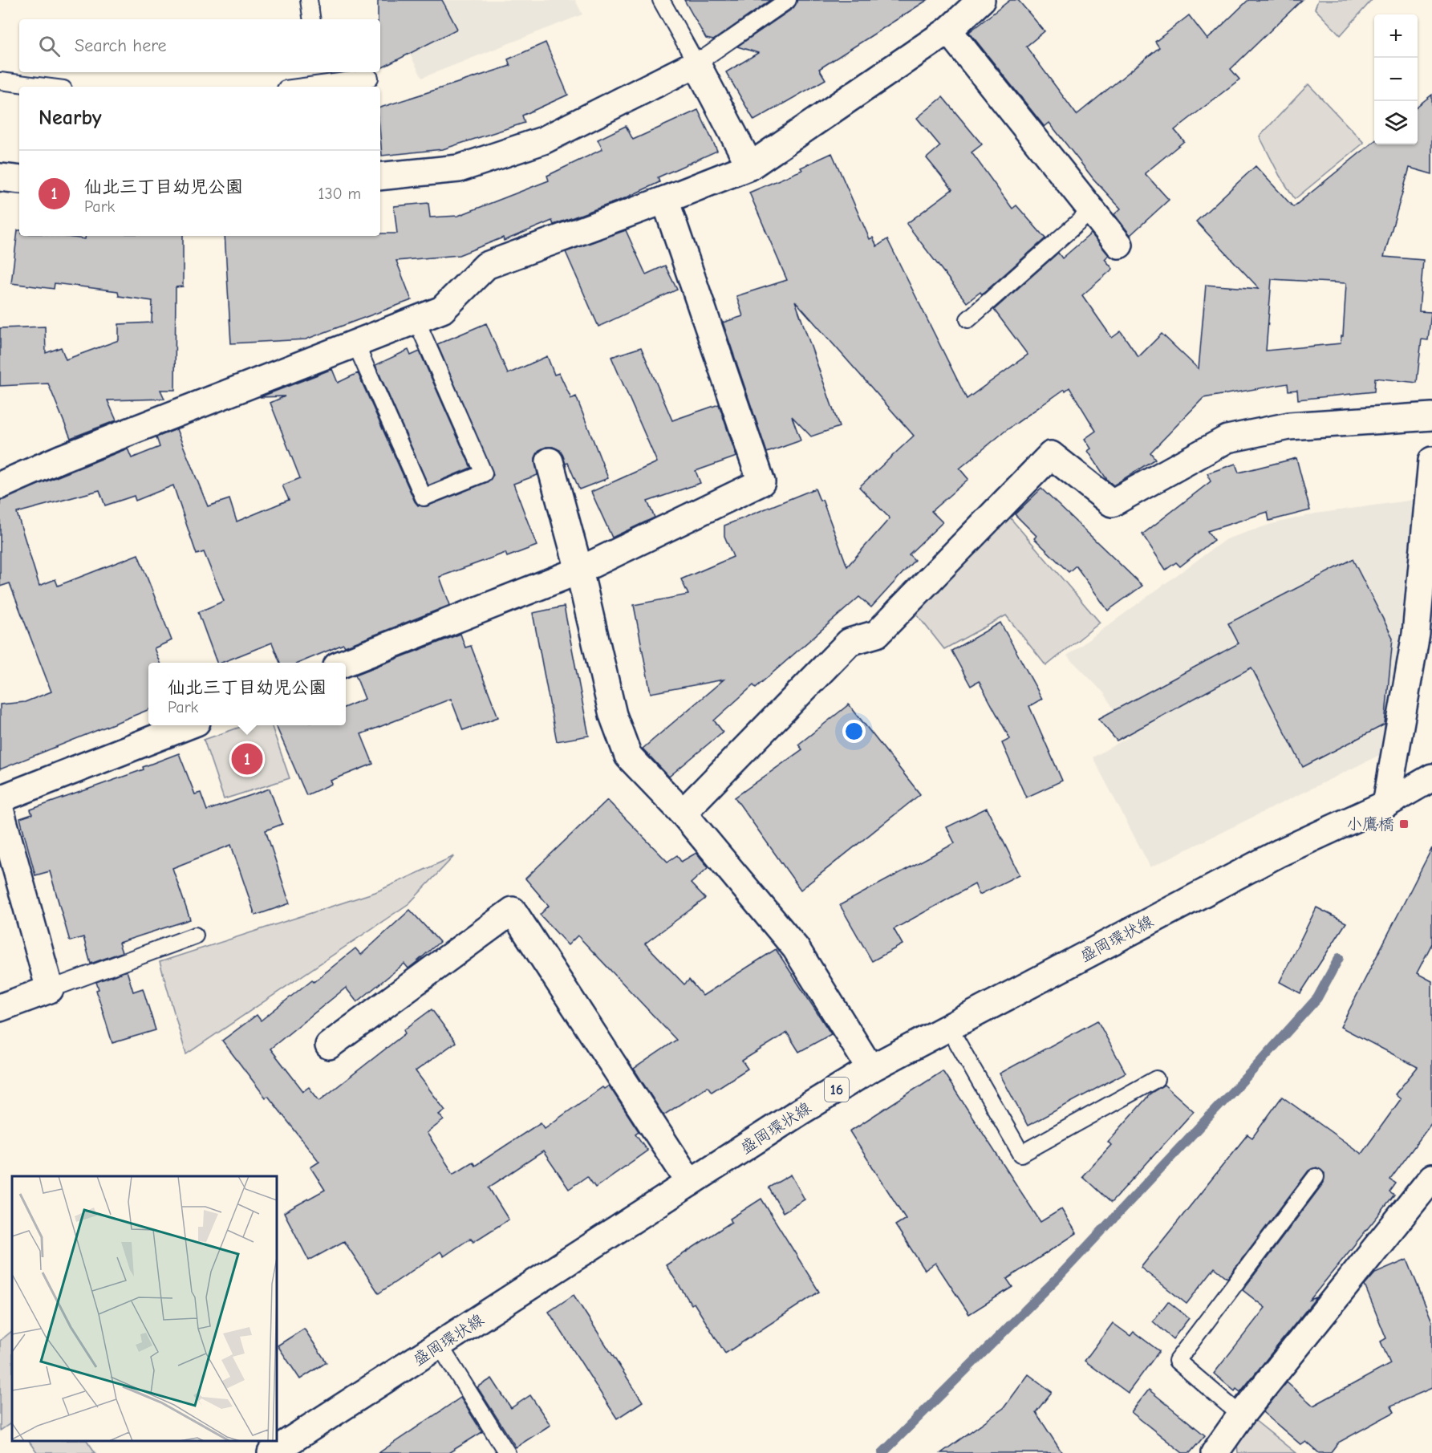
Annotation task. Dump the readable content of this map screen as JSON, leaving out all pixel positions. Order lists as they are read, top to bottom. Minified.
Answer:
{"streets":{"street":["盛岡環状線","16"]},"places":{"transit":["小鷹橋"]},"page":{"map_buttons":["+","−"],"search":"Search here","heading":"Nearby","list":[{"mark":"1","name":"仙北三丁目幼児公園","note":"Park","value":"130 m"}],"popup":["仙北三丁目幼児公園","Park"],"pins":"1"}}
